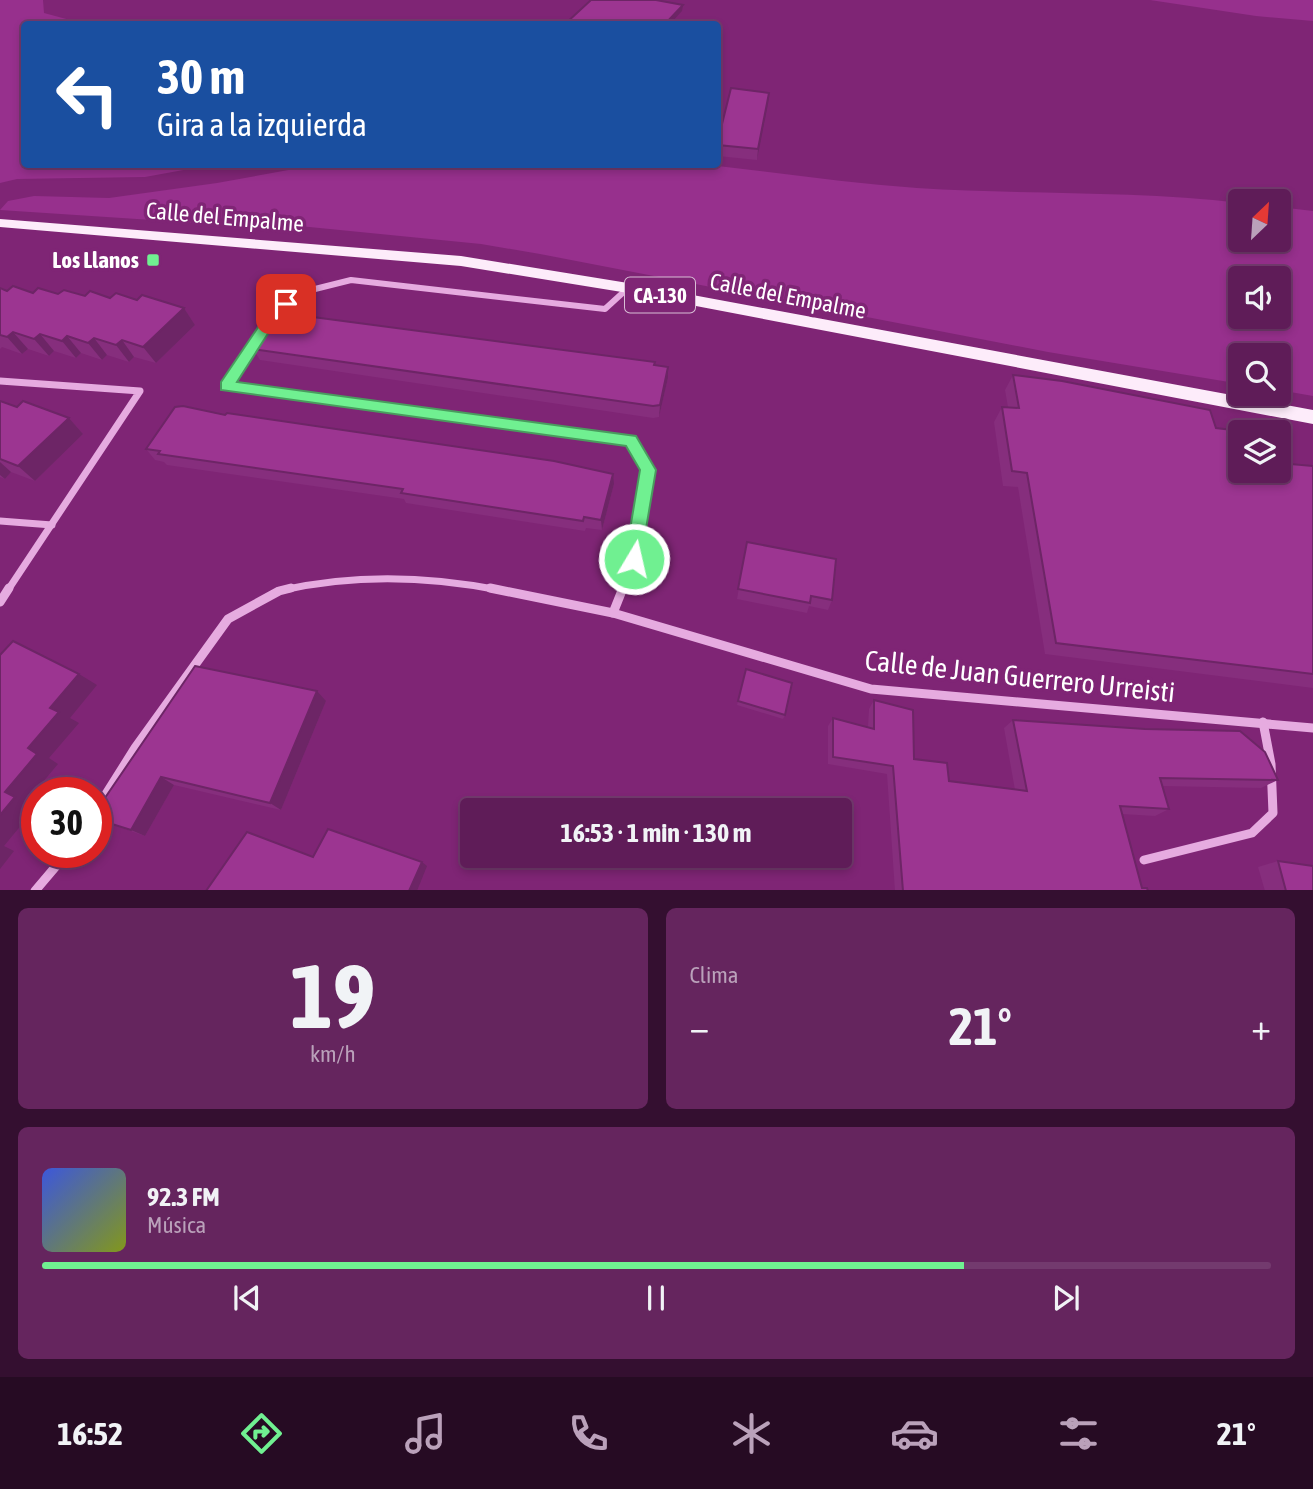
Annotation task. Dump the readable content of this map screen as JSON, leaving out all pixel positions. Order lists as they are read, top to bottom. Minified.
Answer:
{"streets":{"main road":["Calle del Empalme","CA-130"],"street":["Calle de Juan Guerrero Urreisti"]},"places":{"transit":["Los Llanos"]},"north":"top right","page":{"turn":["30 m","Gira a la izquierda"],"limit":"30","trip":"16:53 · 1 min · 130 m","tile":[["19","km/h"],"Clima"],"heat":["−","21°","+"],"song":["92.3 FM","Música"],"tabs":["16:52","21°"]}}
